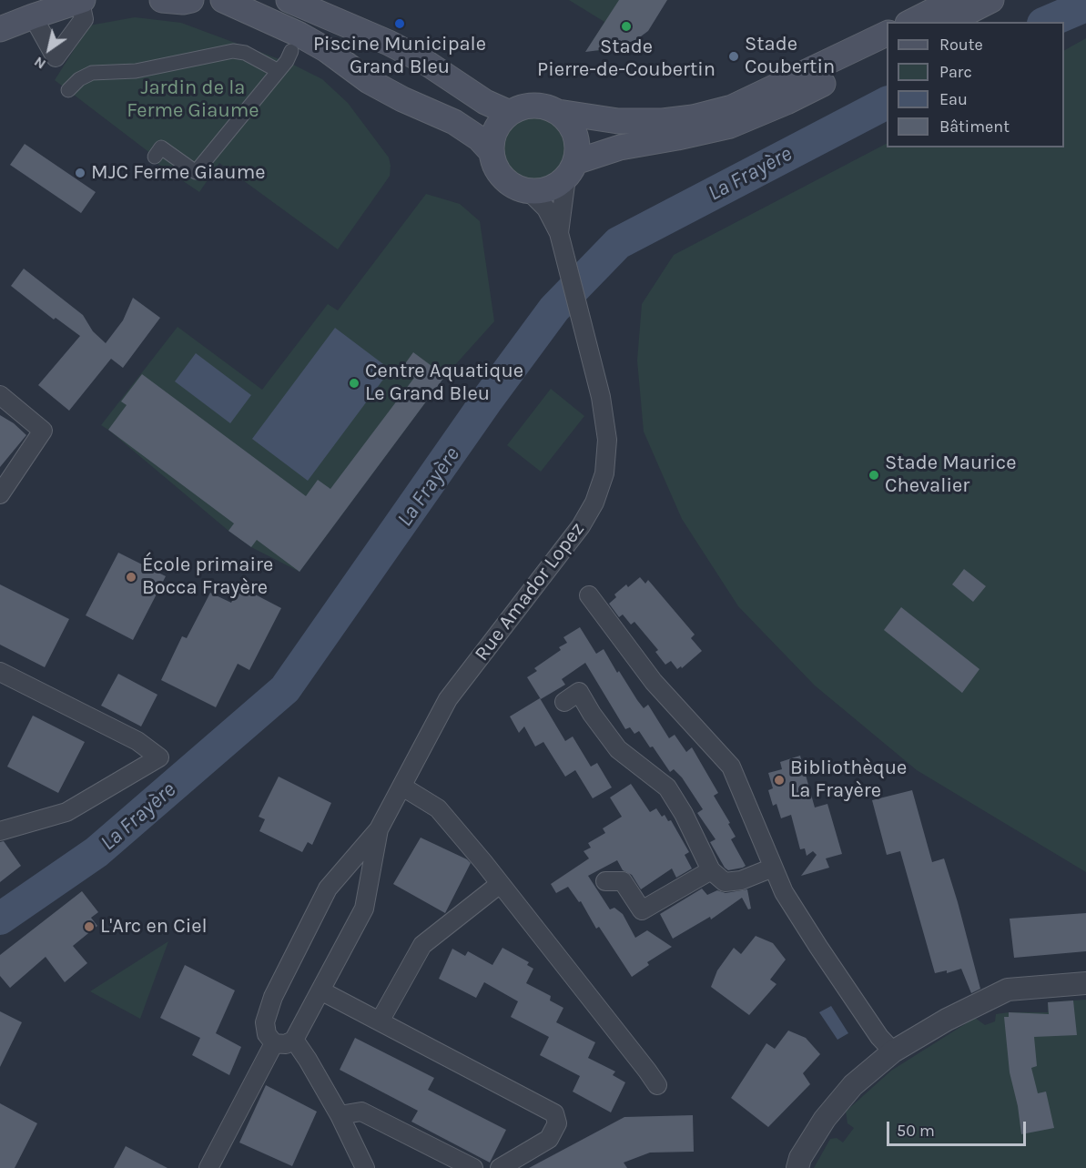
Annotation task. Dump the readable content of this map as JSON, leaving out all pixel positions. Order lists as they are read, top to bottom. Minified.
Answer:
{"streets":{"street":["Rue Amador Lopez"]},"water":["La Frayère"],"parks":["Jardin de la Ferme Giaume"],"places":["Piscine Municipale Grand Bleu","Stade Pierre-de-Coubertin","Stade Coubertin","MJC Ferme Giaume","Centre Aquatique Le Grand Bleu","Stade Maurice Chevalier","École primaire Bocca Frayère","Bibliothèque La Frayère","L'Arc en Ciel"],"legend":["Route","Parc","Eau","Bâtiment"],"scale_bar":"50 m","north":"bottom left"}
